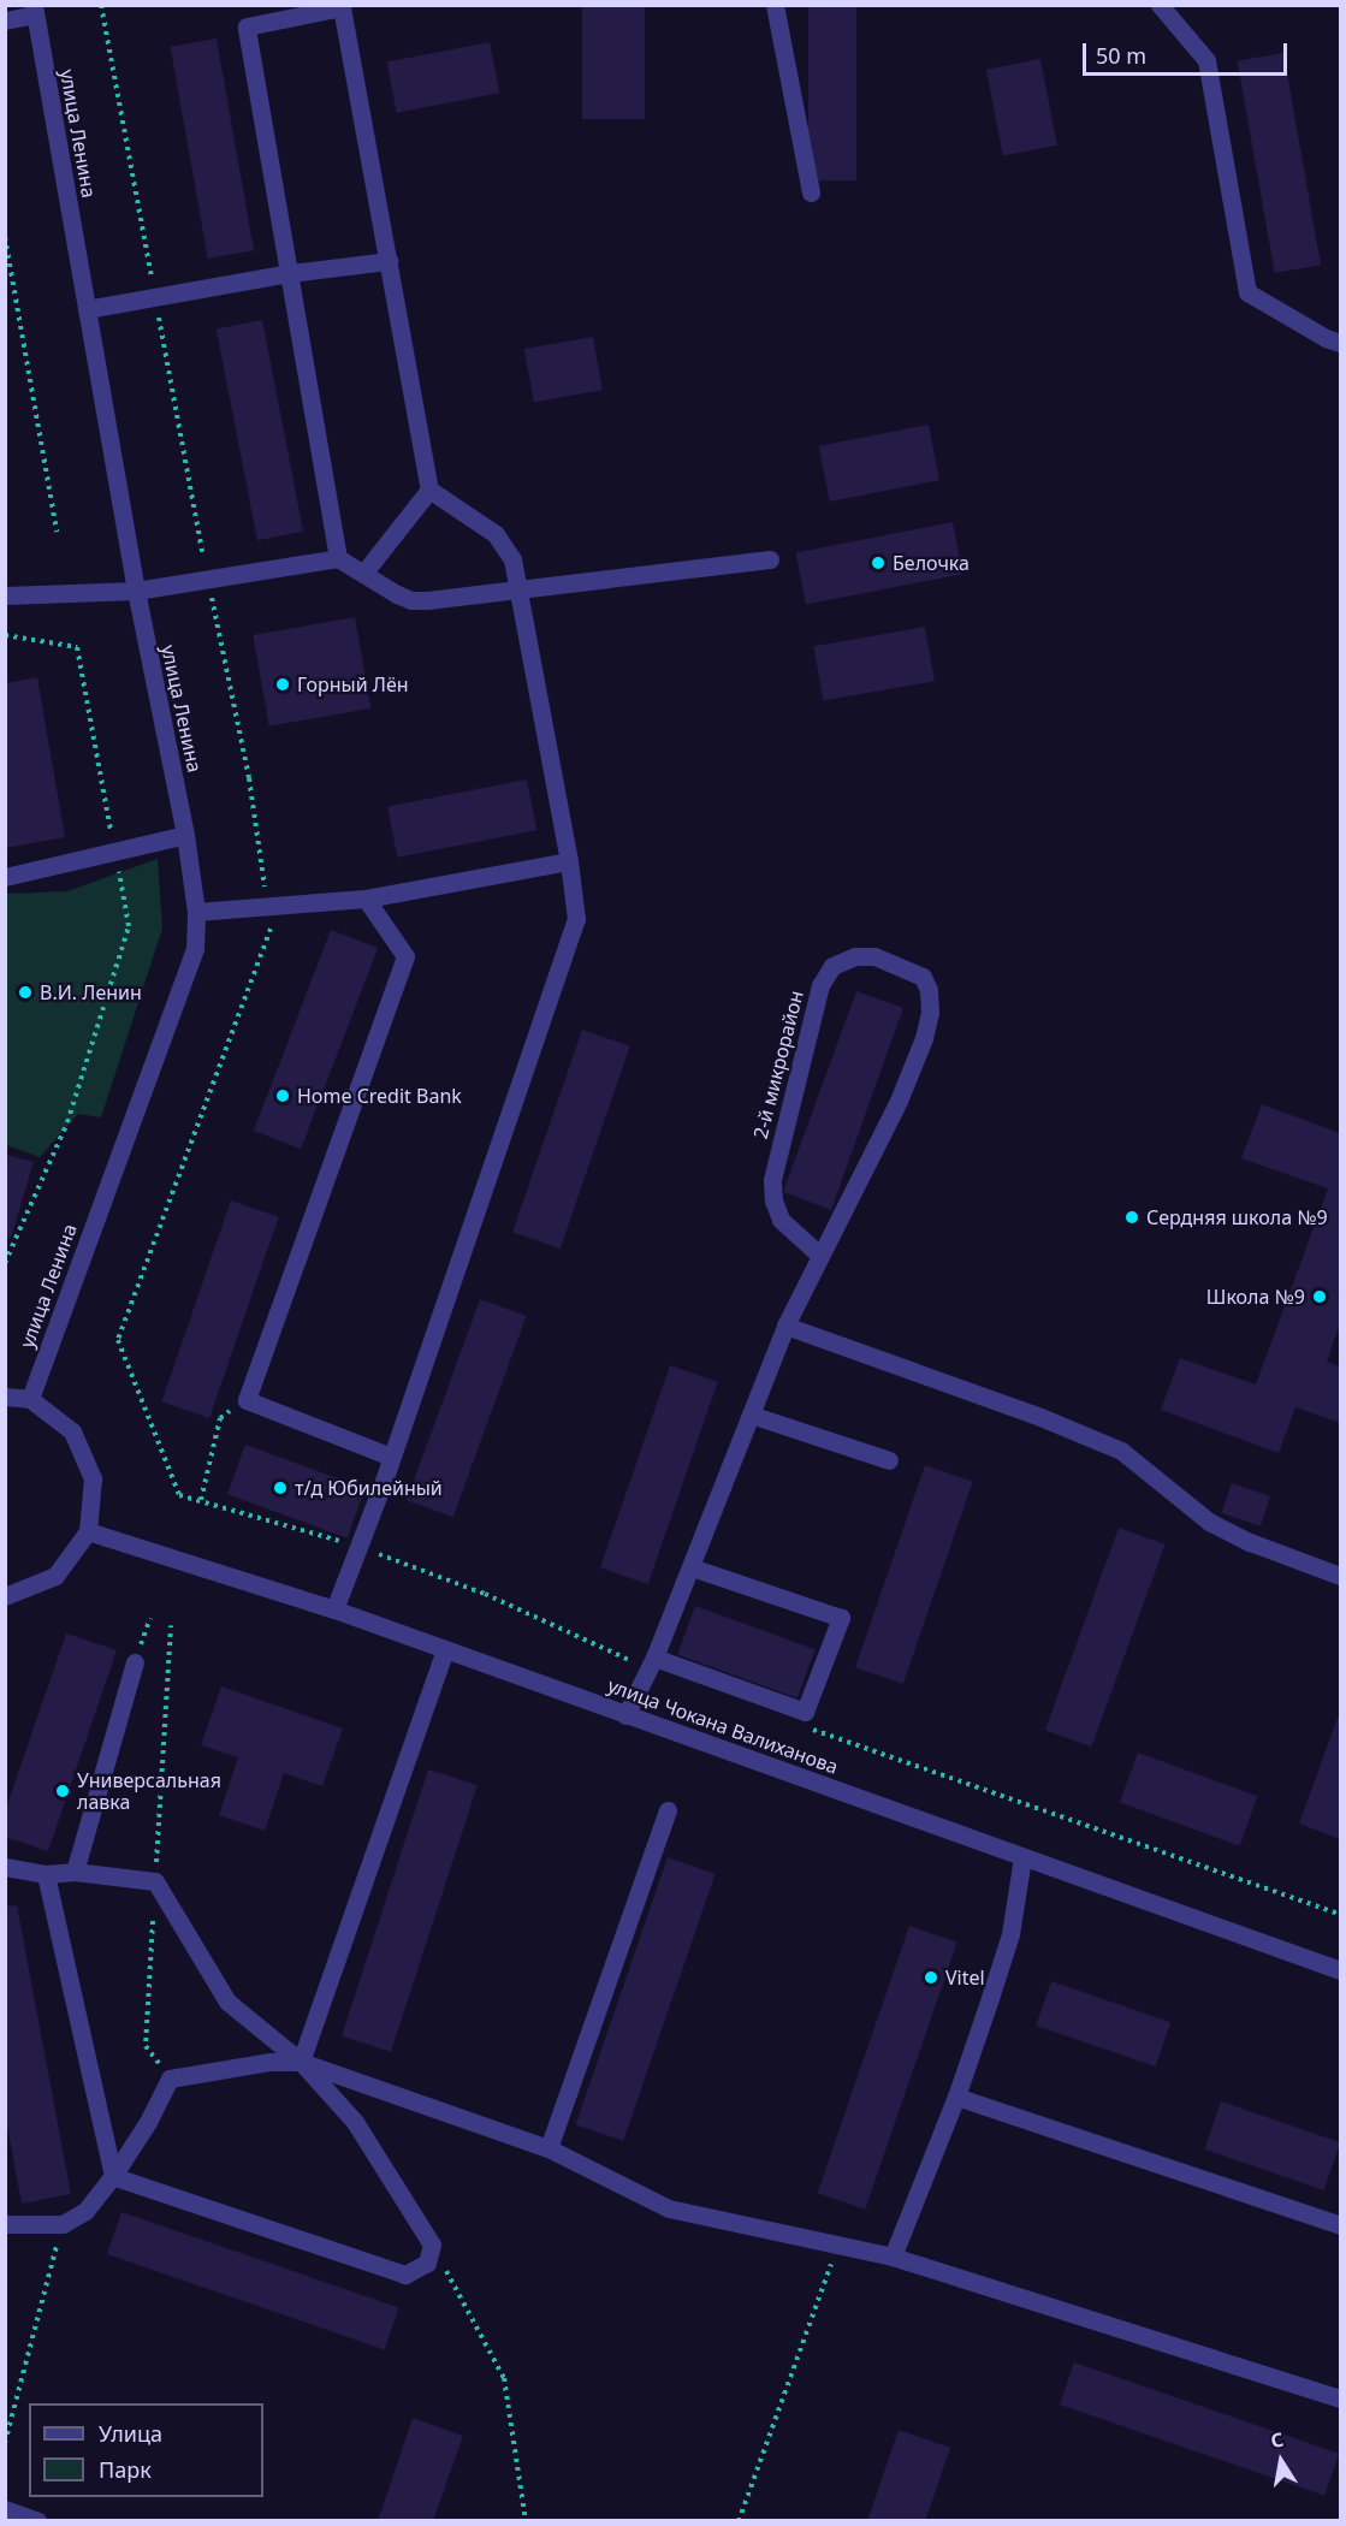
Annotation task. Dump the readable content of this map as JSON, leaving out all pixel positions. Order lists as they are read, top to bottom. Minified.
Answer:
{"streets":{"street":["улица Ленина","2-й микрорайон","улица Чокана Валиханова"]},"crossings":[["2-й микрорайон","улица Чокана Валиханова"]],"places":["Белочка","Горный Лён","В.И. Ленин","Home Credit Bank","Сердняя школа №9","Школа №9","т/д Юбилейный","Универсальная лавка","Vitel"],"legend":["Улица","Парк"],"scale_bar":"50 m","north":"top"}
